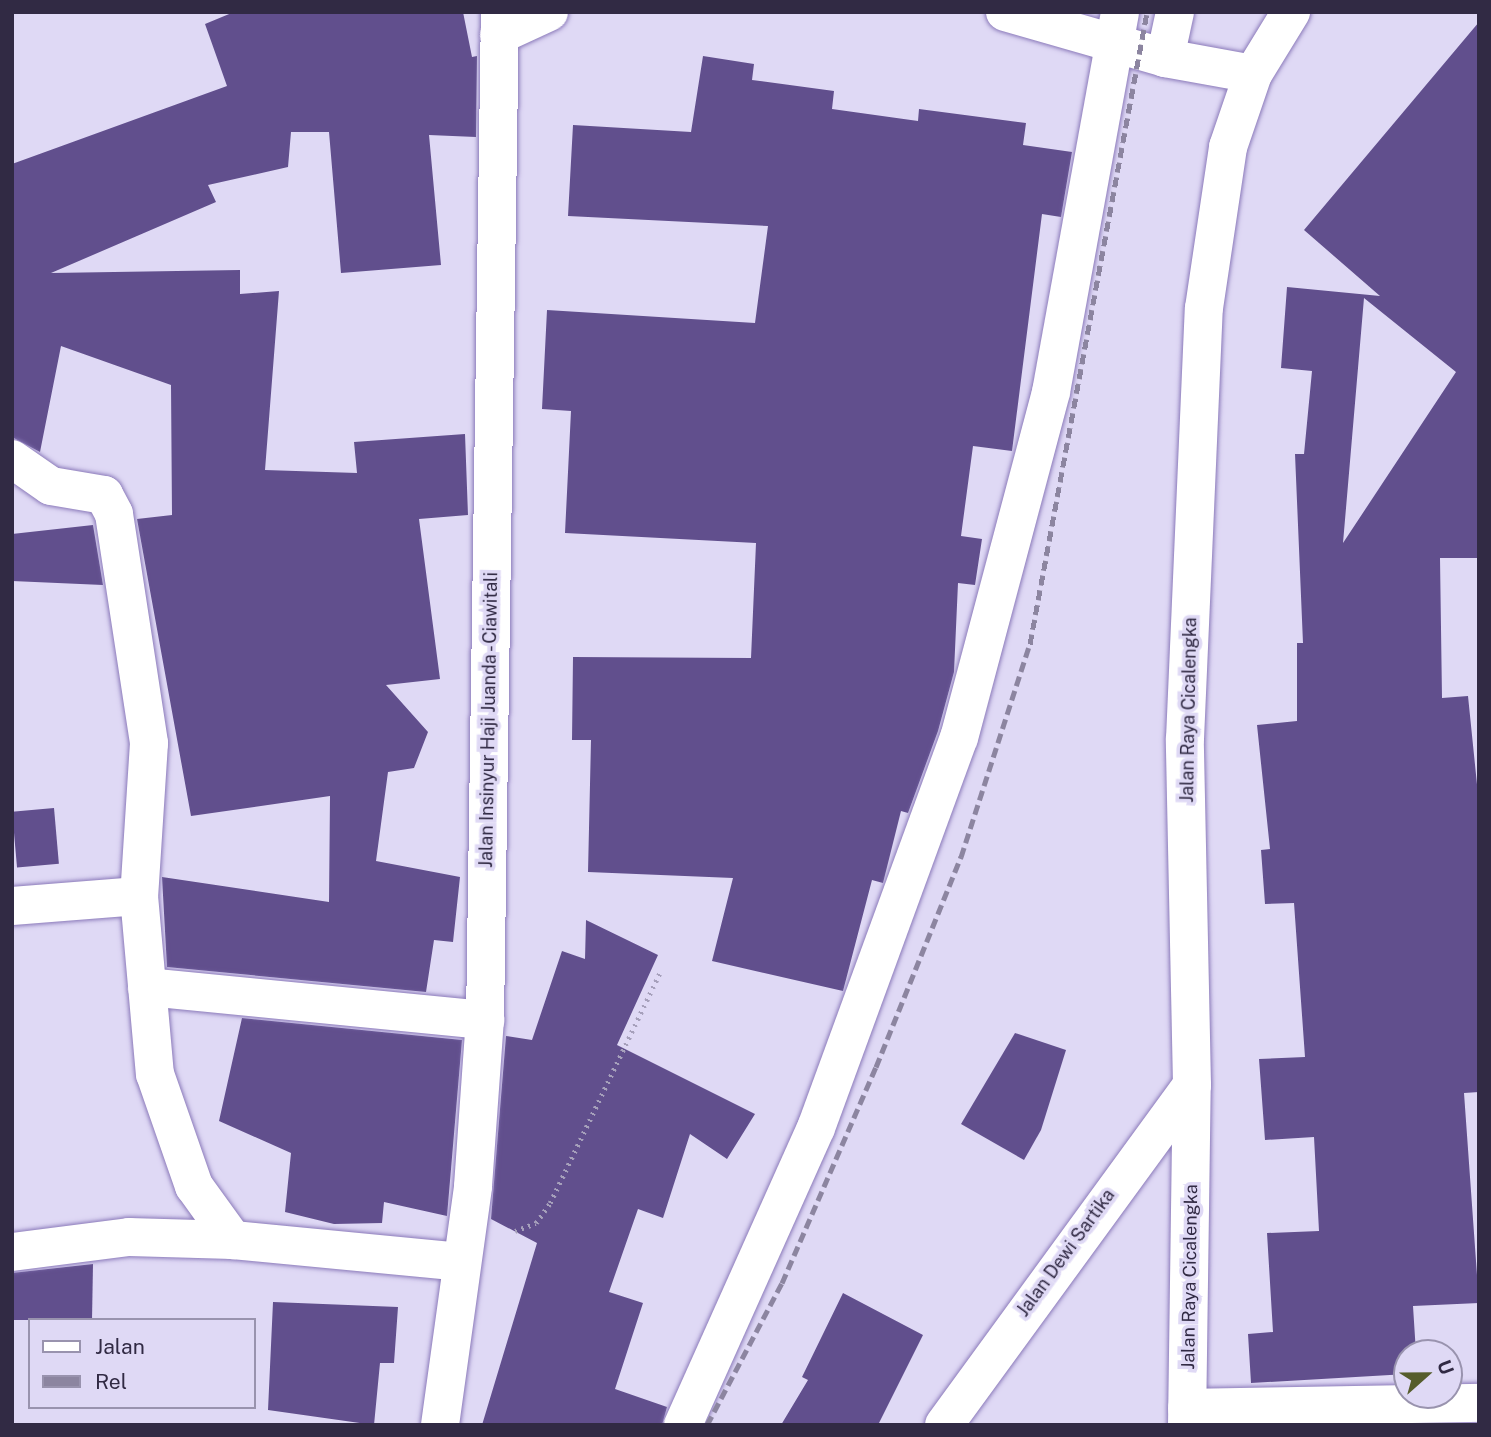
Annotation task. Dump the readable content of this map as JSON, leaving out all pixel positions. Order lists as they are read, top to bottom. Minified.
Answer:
{"streets":{"street":["Jalan Raya Cicalengka","Jalan Insinyur Haji Juanda - Ciawitali","Jalan Dewi Sartika"]},"crossings":[["Jalan Raya Cicalengka","Jalan Dewi Sartika"]],"legend":["Jalan","Rel"],"north":"right"}
